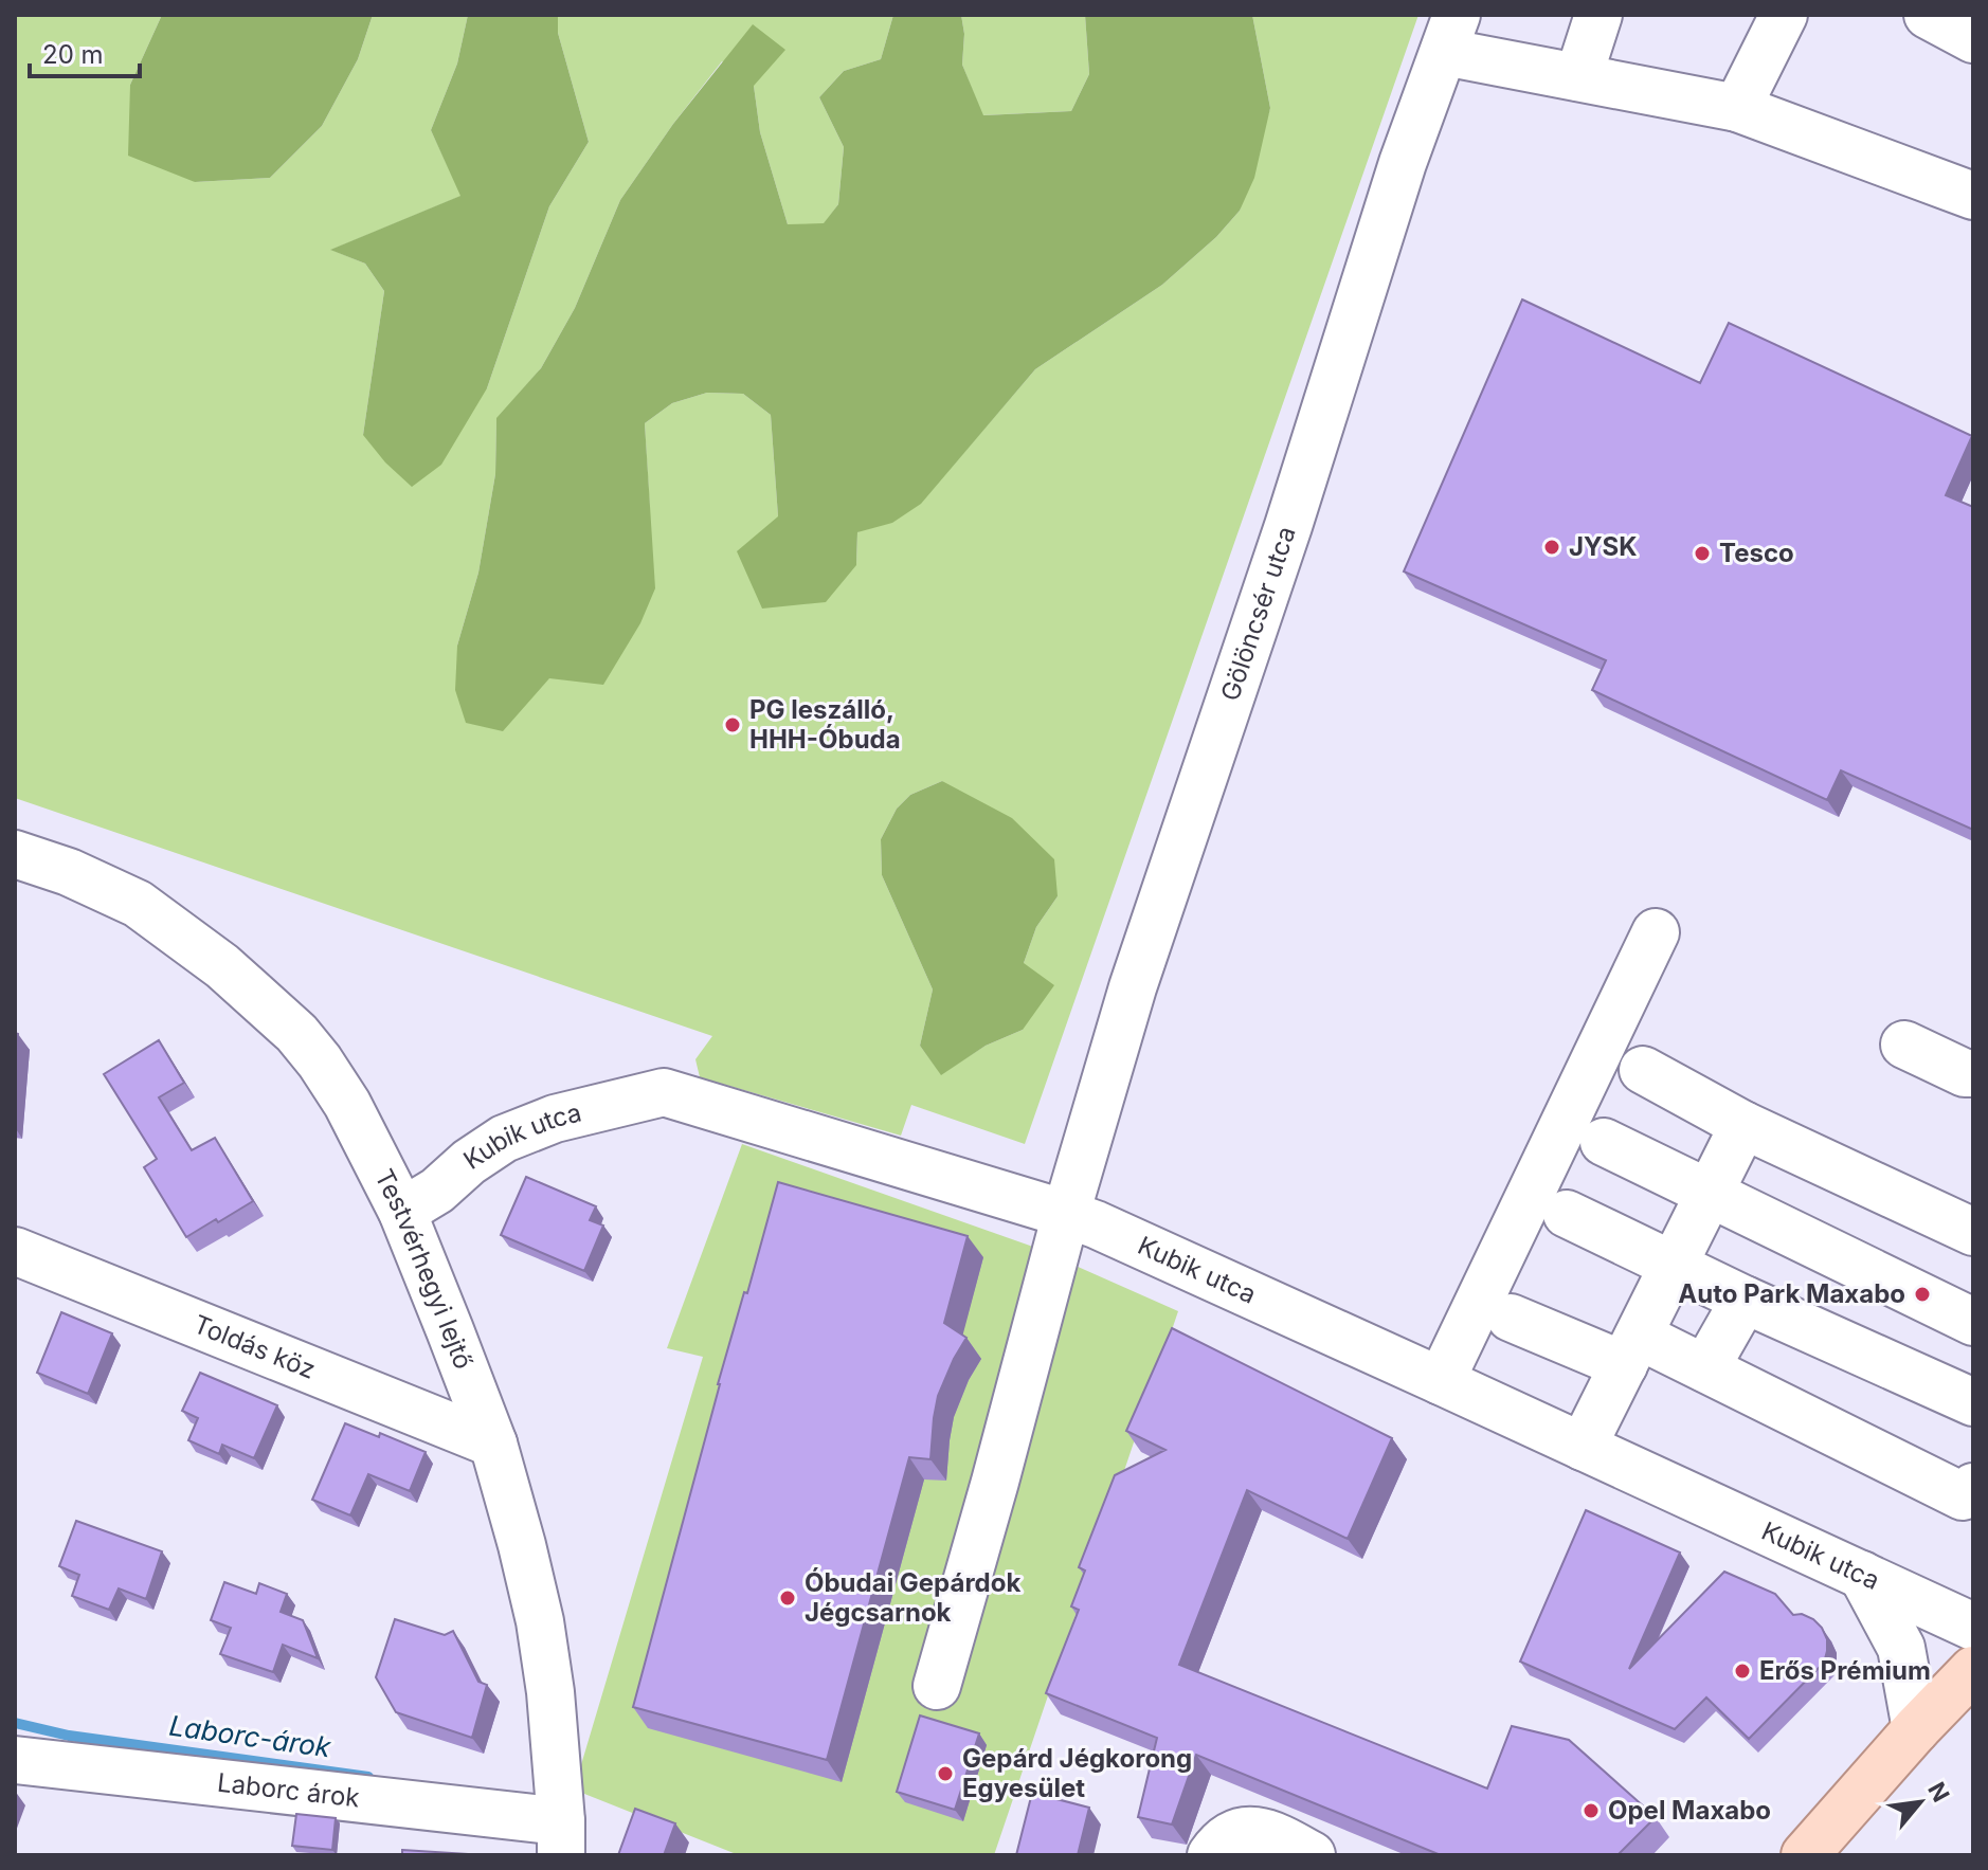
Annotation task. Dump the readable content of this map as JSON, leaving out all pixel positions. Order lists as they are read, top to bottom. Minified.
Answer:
{"streets":{"street":["Gölöncsér utca","Kubik utca","Testvérhegyi lejtő","Toldás köz","Laborc árok"]},"crossings":[["Gölöncsér utca","Kubik utca"],["Kubik utca","Testvérhegyi lejtő"],["Testvérhegyi lejtő","Toldás köz"],["Testvérhegyi lejtő","Laborc árok"]],"water":["Laborc-árok"],"places":["JYSK","Tesco","PG leszálló, HHH-Óbuda","Auto Park Maxabo","Óbudai Gepárdok Jégcsarnok","Erős Prémium","Gepárd Jégkorong Egyesület","Opel Maxabo"],"scale_bar":"20 m","north":"top right"}
